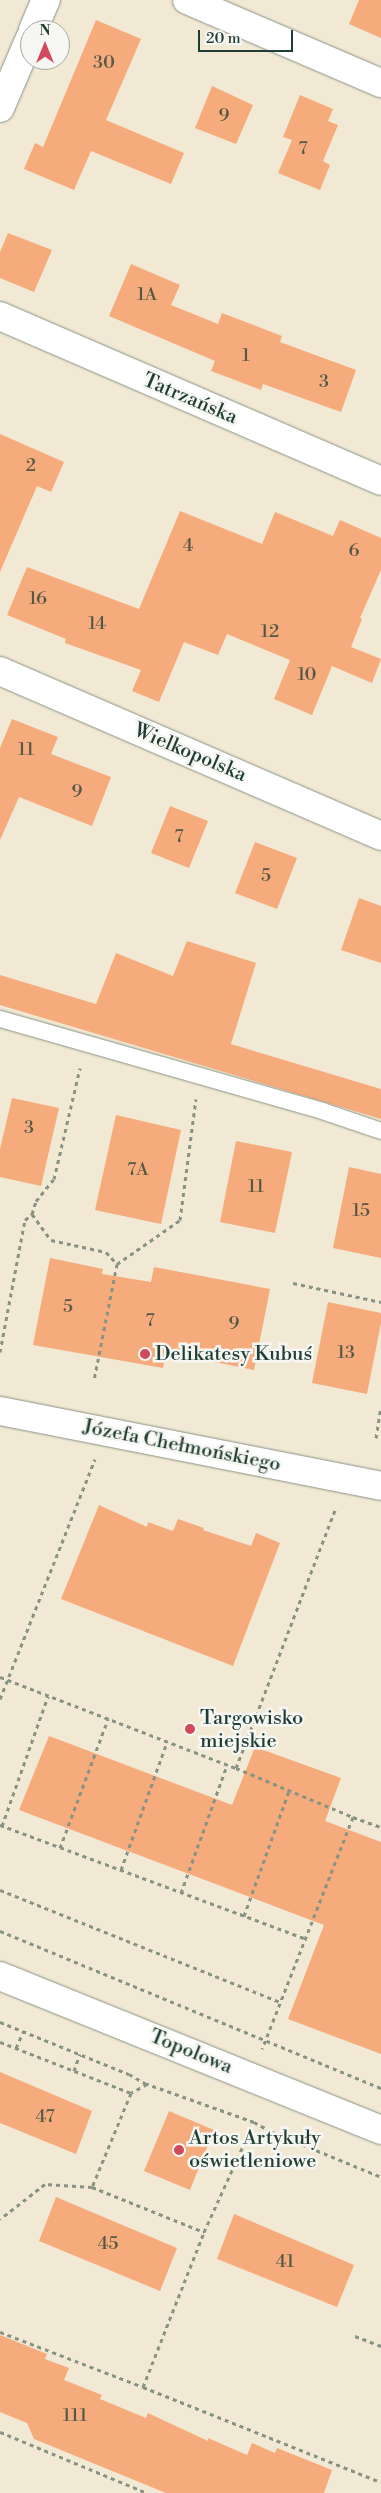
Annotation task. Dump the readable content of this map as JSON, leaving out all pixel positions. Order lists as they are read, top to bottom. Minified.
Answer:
{"streets":{"street":["Tatrzańska","Wielkopolska","Józefa Chełmońskiego","Topolowa"]},"places":["Delikatesy Kubuś","Targowisko miejskie","Artos Artykuły oświetleniowe"],"house_numbers":["30","9","7","1A","1","3","2","4","6","16","14","12","10","11","9","7","5","3","7A","11","15","5","7","9","13","47","45","41","111"],"scale_bar":"20 m","north":"top"}
